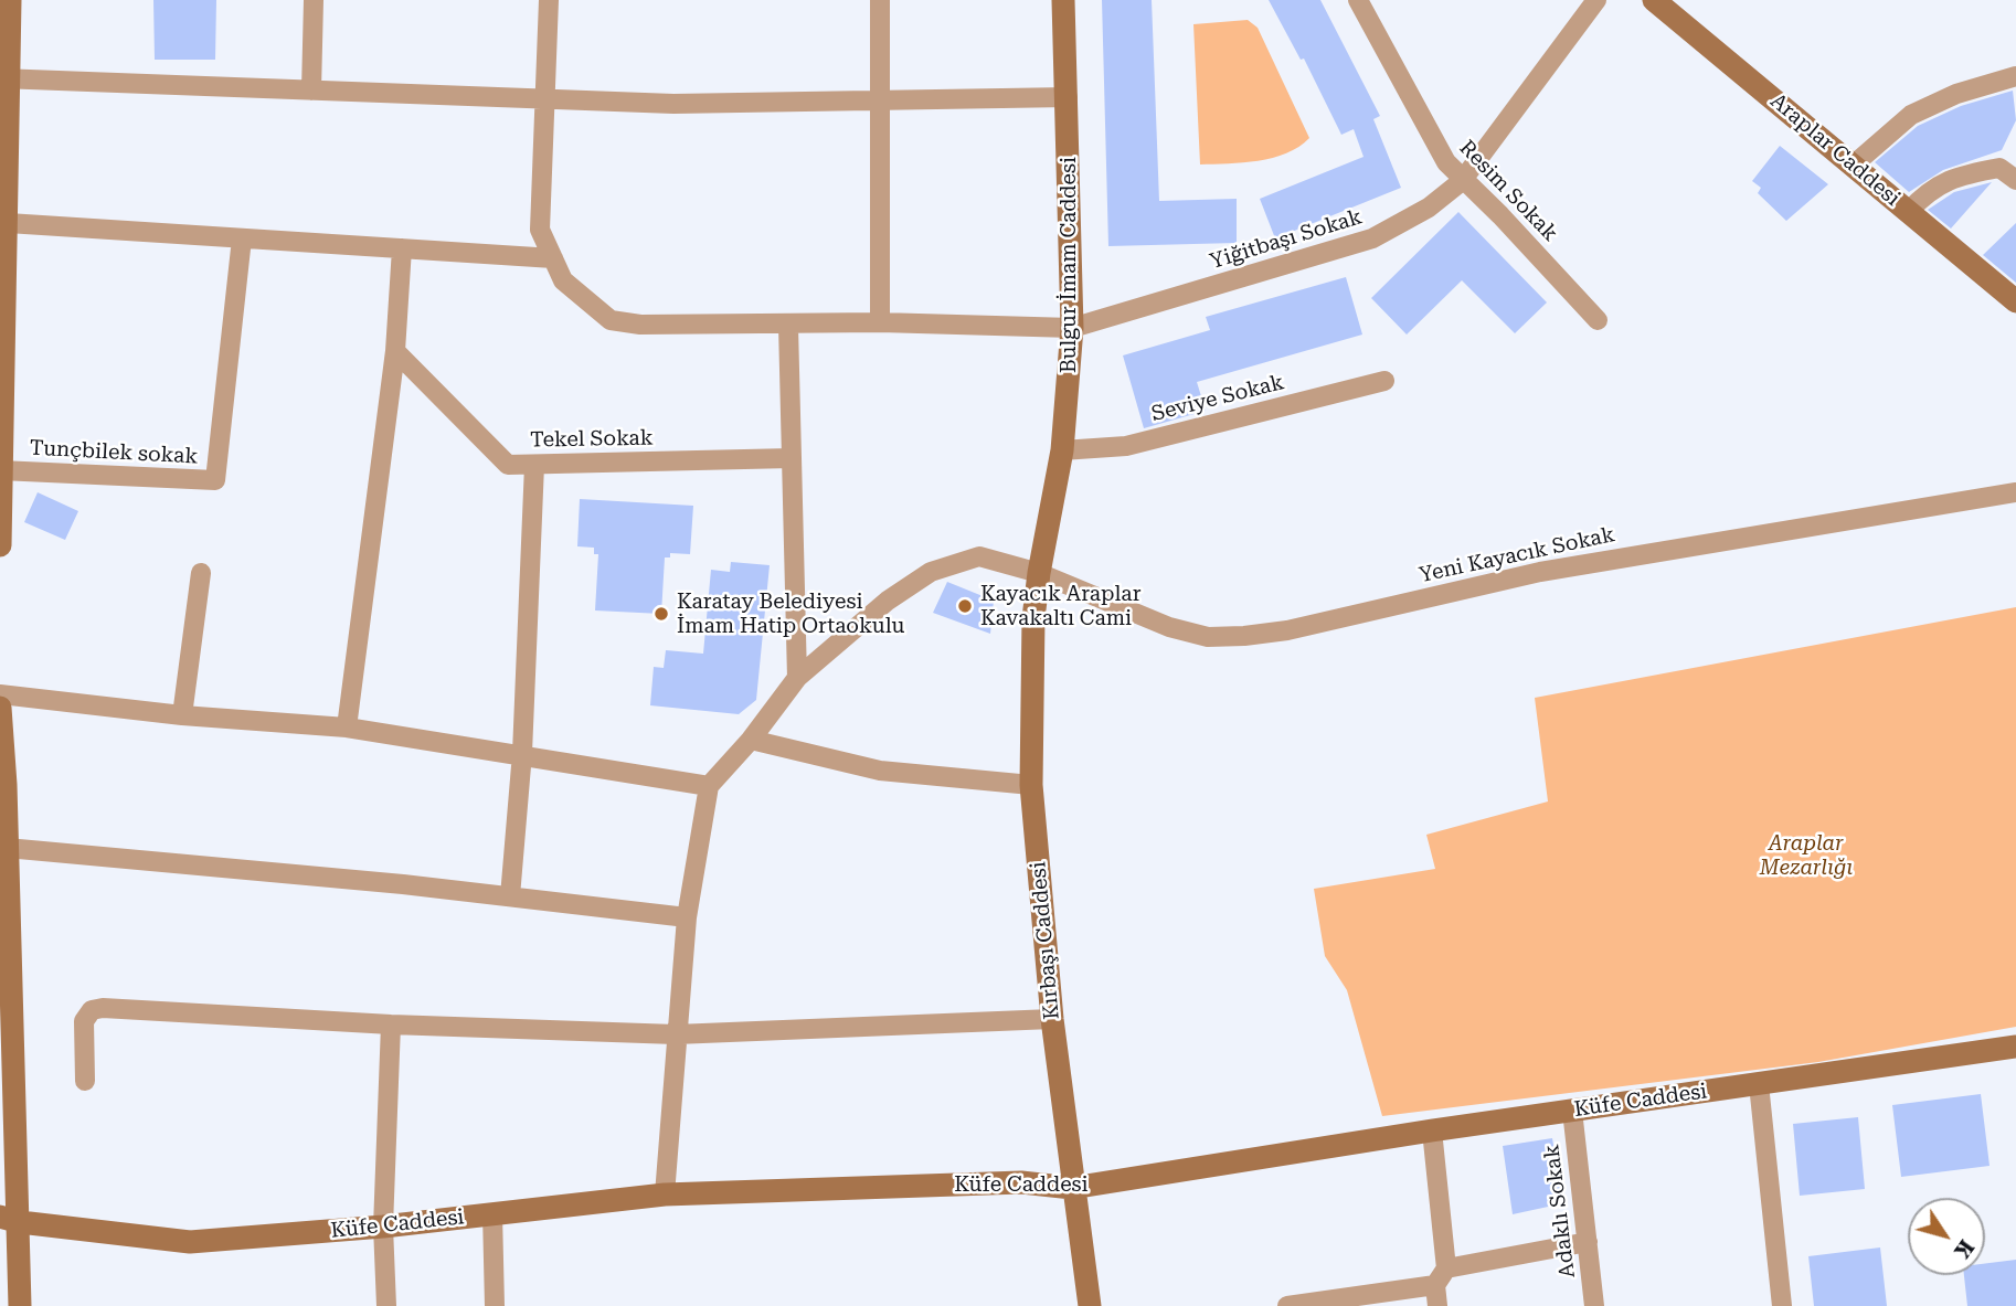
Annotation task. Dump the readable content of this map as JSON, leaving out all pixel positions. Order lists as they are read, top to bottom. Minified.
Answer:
{"streets":{"street":["Araplar Caddesi","Resim Sokak","Yiğitbaşı Sokak","Bulgur İmam Caddesi","Seviye Sokak","Tekel Sokak","Tunçbilek sokak","Yeni Kayacık Sokak","Kırbaşı Caddesi","Küfe Caddesi","Adaklı Sokak"]},"crossings":[["Resim Sokak","Yiğitbaşı Sokak"],["Yiğitbaşı Sokak","Bulgur İmam Caddesi"],["Bulgur İmam Caddesi","Seviye Sokak"],["Bulgur İmam Caddesi","Yeni Kayacık Sokak"],["Bulgur İmam Caddesi","Kırbaşı Caddesi"],["Yeni Kayacık Sokak","Kırbaşı Caddesi"],["Kırbaşı Caddesi","Küfe Caddesi"],["Küfe Caddesi","Adaklı Sokak"]],"parks":["Araplar Mezarlığı"],"places":["Kayacık Araplar Kavakaltı Cami","Karatay Belediyesi İmam Hatip Ortaokulu"],"north":"bottom right"}
